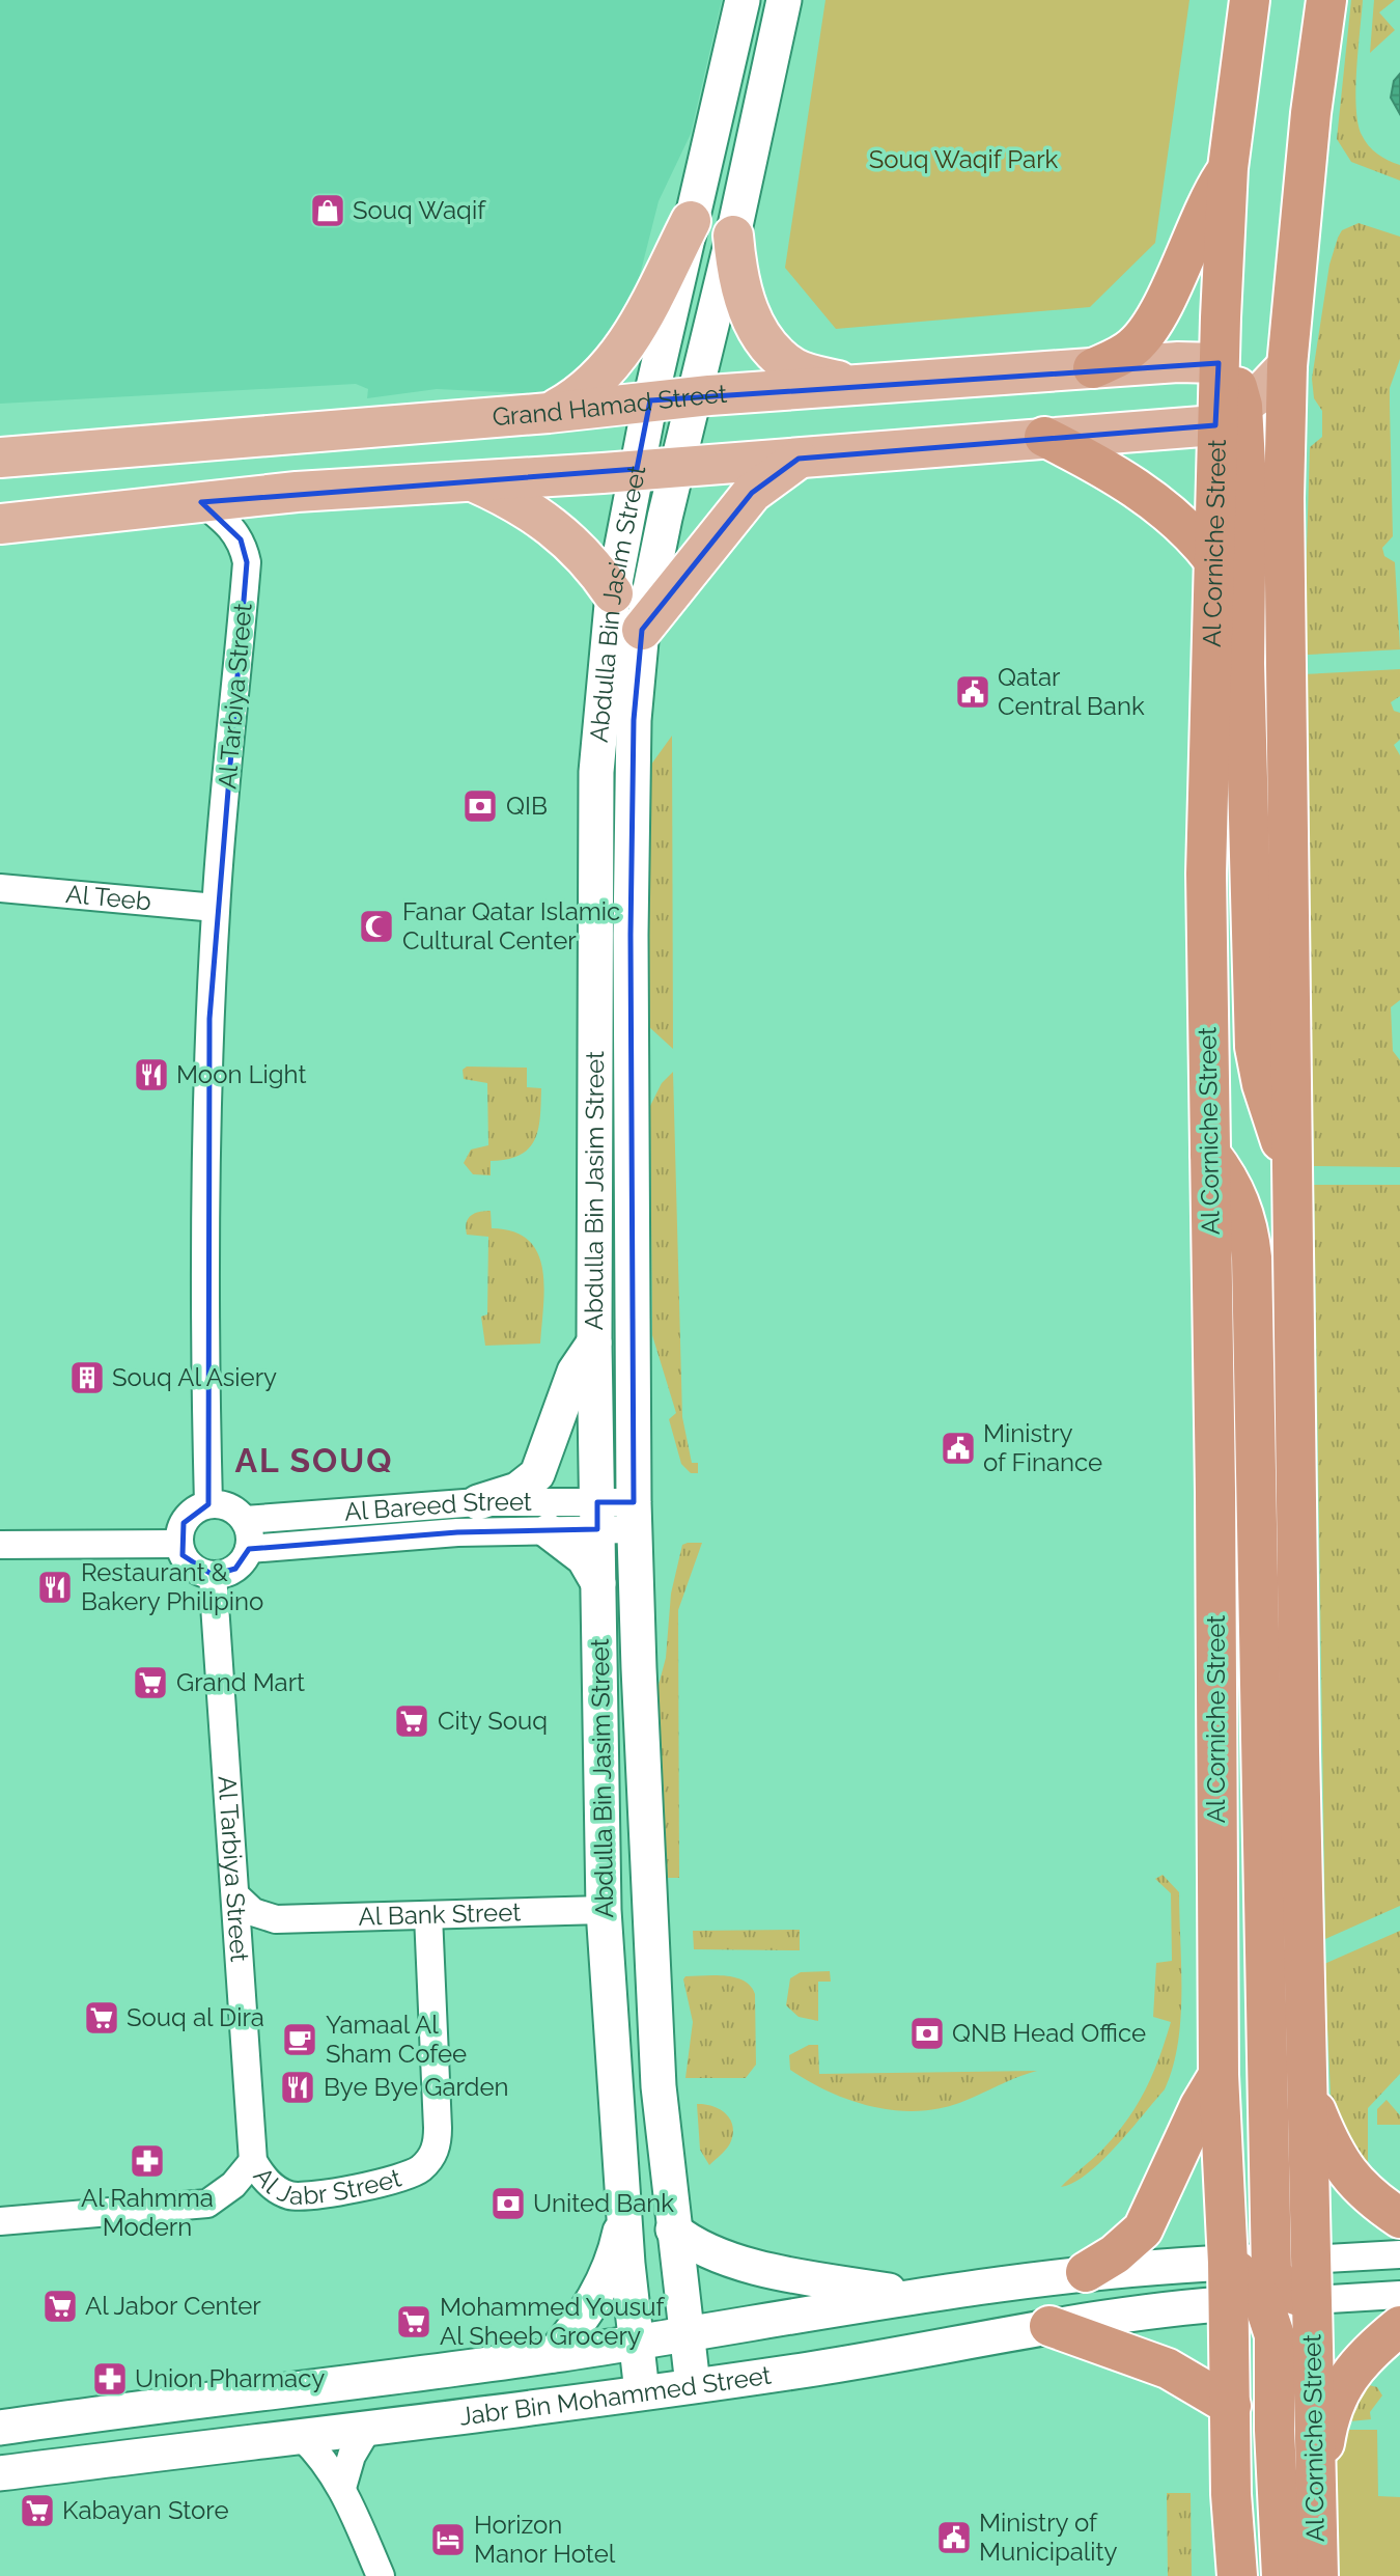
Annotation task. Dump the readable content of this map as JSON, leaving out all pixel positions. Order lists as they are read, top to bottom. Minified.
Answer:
{"streets":{"highway":["Al Corniche Street"],"main road":["Grand Hamad Street"],"street":["Abdulla Bin Jasim Street","Al Tarbiya Street","Al Teeb","Al Bareed Street","Al Bank Street","Al Jabr Street","Jabr Bin Mohammed Street"]},"crossings":[["Grand Hamad Street","Abdulla Bin Jasim Street"],["Al Corniche Street","Jabr Bin Mohammed Street"],["Abdulla Bin Jasim Street","Al Bareed Street"],["Abdulla Bin Jasim Street","Al Bank Street"],["Abdulla Bin Jasim Street","Jabr Bin Mohammed Street"],["Al Tarbiya Street","Al Teeb"],["Al Tarbiya Street","Al Bareed Street"],["Al Tarbiya Street","Al Bank Street"],["Al Tarbiya Street","Al Jabr Street"],["Al Bank Street","Al Jabr Street"]],"districts":["AL SOUQ"],"parks":["Souq Waqif Park"],"places":{"shop":["Souq Waqif"],"public building":["Qatar Central Bank","Ministry of Finance","Ministry of Municipality"],"bank":["QIB","QNB Head Office","United Bank"],"mosque":["Fanar Qatar Islamic Cultural Center"],"restaurant":["Moon Light","Restaurant & Bakery Philipino","Bye Bye Garden"],"building":["Souq Al Asiery"],"supermarket":["Grand Mart","City Souq","Souq al Dira","Al Jabor Center","Mohammed Yousuf Al Sheeb Grocery","Kabayan Store"],"cafe":["Yamaal Al Sham Cofee"],"pharmacy":["Al Rahmma Modern","Union Pharmacy"],"hotel":["Horizon Manor Hotel"]}}
